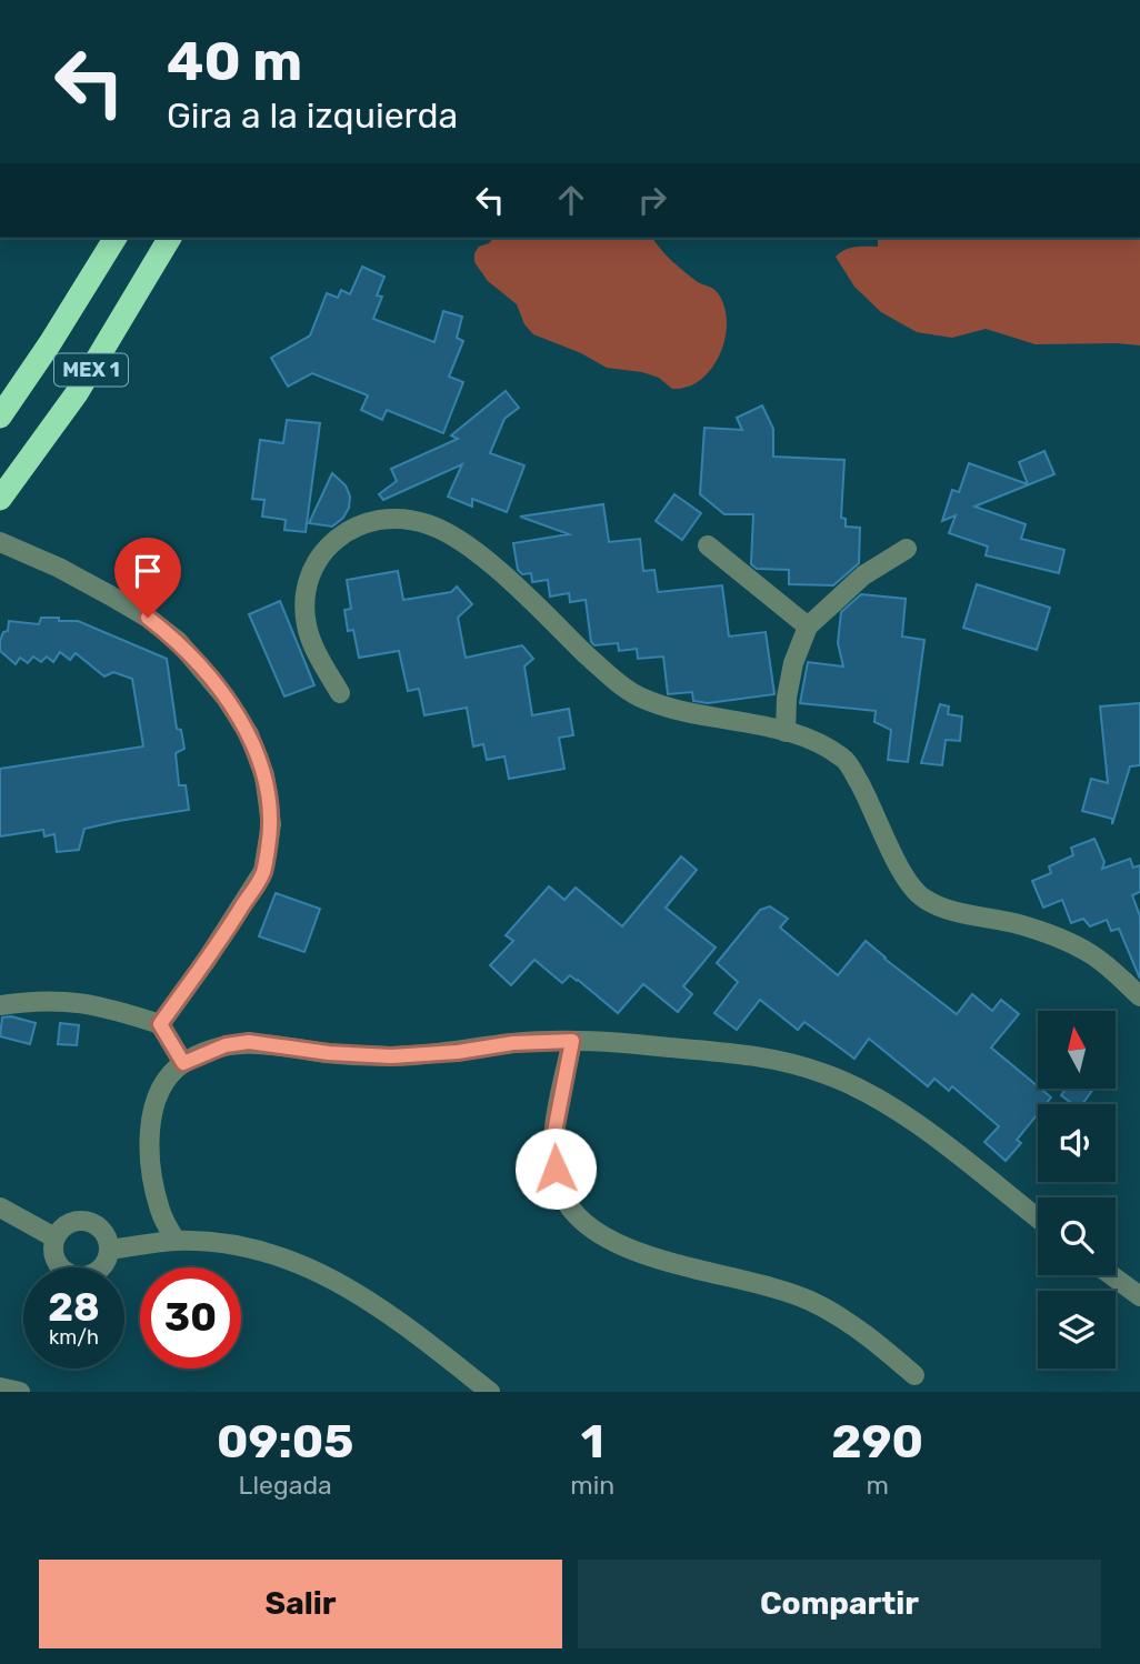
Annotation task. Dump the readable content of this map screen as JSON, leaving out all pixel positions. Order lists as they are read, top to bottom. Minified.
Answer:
{"streets":{"highway":["MEX 1"]},"north":"top","page":{"turn":["40 m","Gira a la izquierda"],"speed":"28 km/h","limit":"30","eta":["09:05","Llegada","1","min","290","m"],"buttons":["Salir","Compartir"]}}
